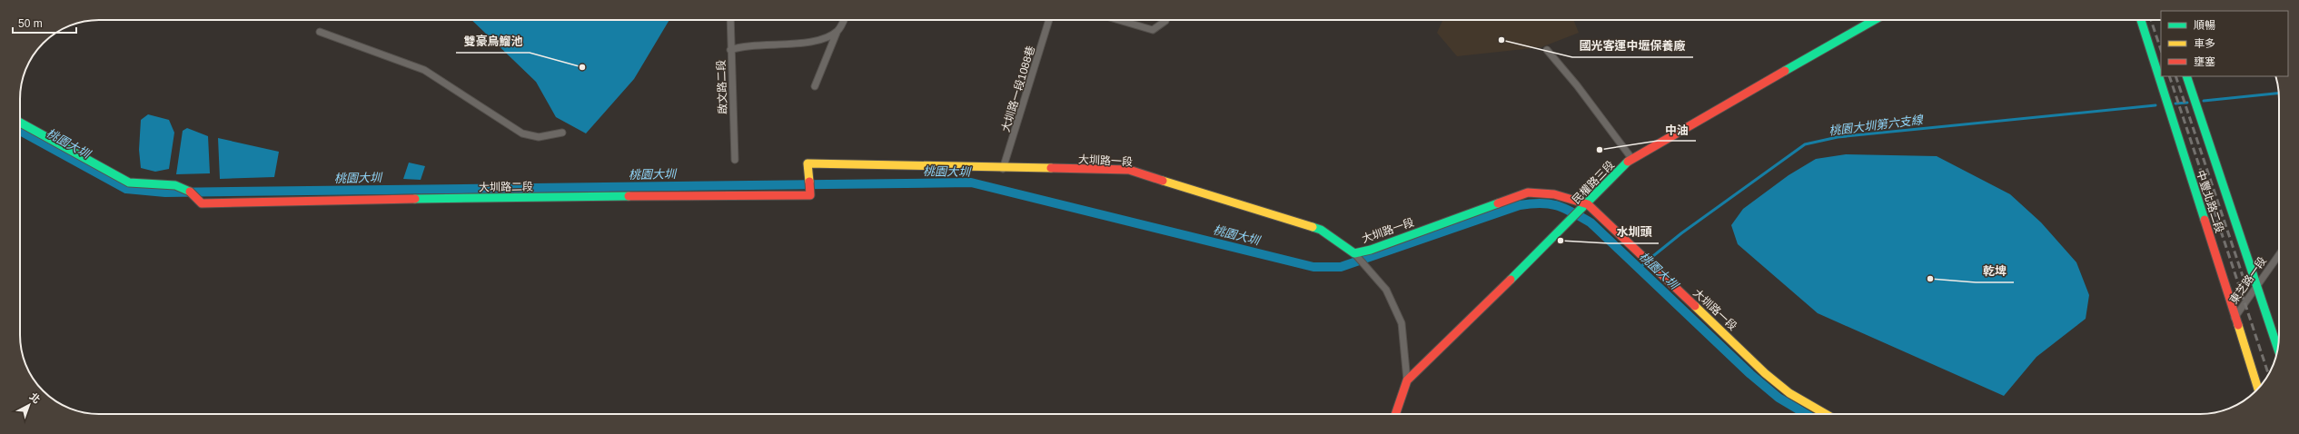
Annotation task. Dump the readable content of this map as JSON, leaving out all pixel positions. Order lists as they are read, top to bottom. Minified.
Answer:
{"streets":{"street":["啟文路二段","大圳路一段1088巷","大圳路一段","民權路三段","大圳路二段","中豐北路二段","東芝路一段"]},"crossings":[["大圳路一段1088巷","大圳路一段"],["大圳路一段","民權路三段"],["大圳路一段","大圳路二段"],["中豐北路二段","東芝路一段"]],"water":["桃園大圳第六支線","桃園大圳"],"places":["國光客運中壢保養廠","雙豪烏鰡池","中油","水圳頭","乾埤"],"legend":["順暢","車多","壅塞"],"scale_bar":"50 m","north":"top right"}
